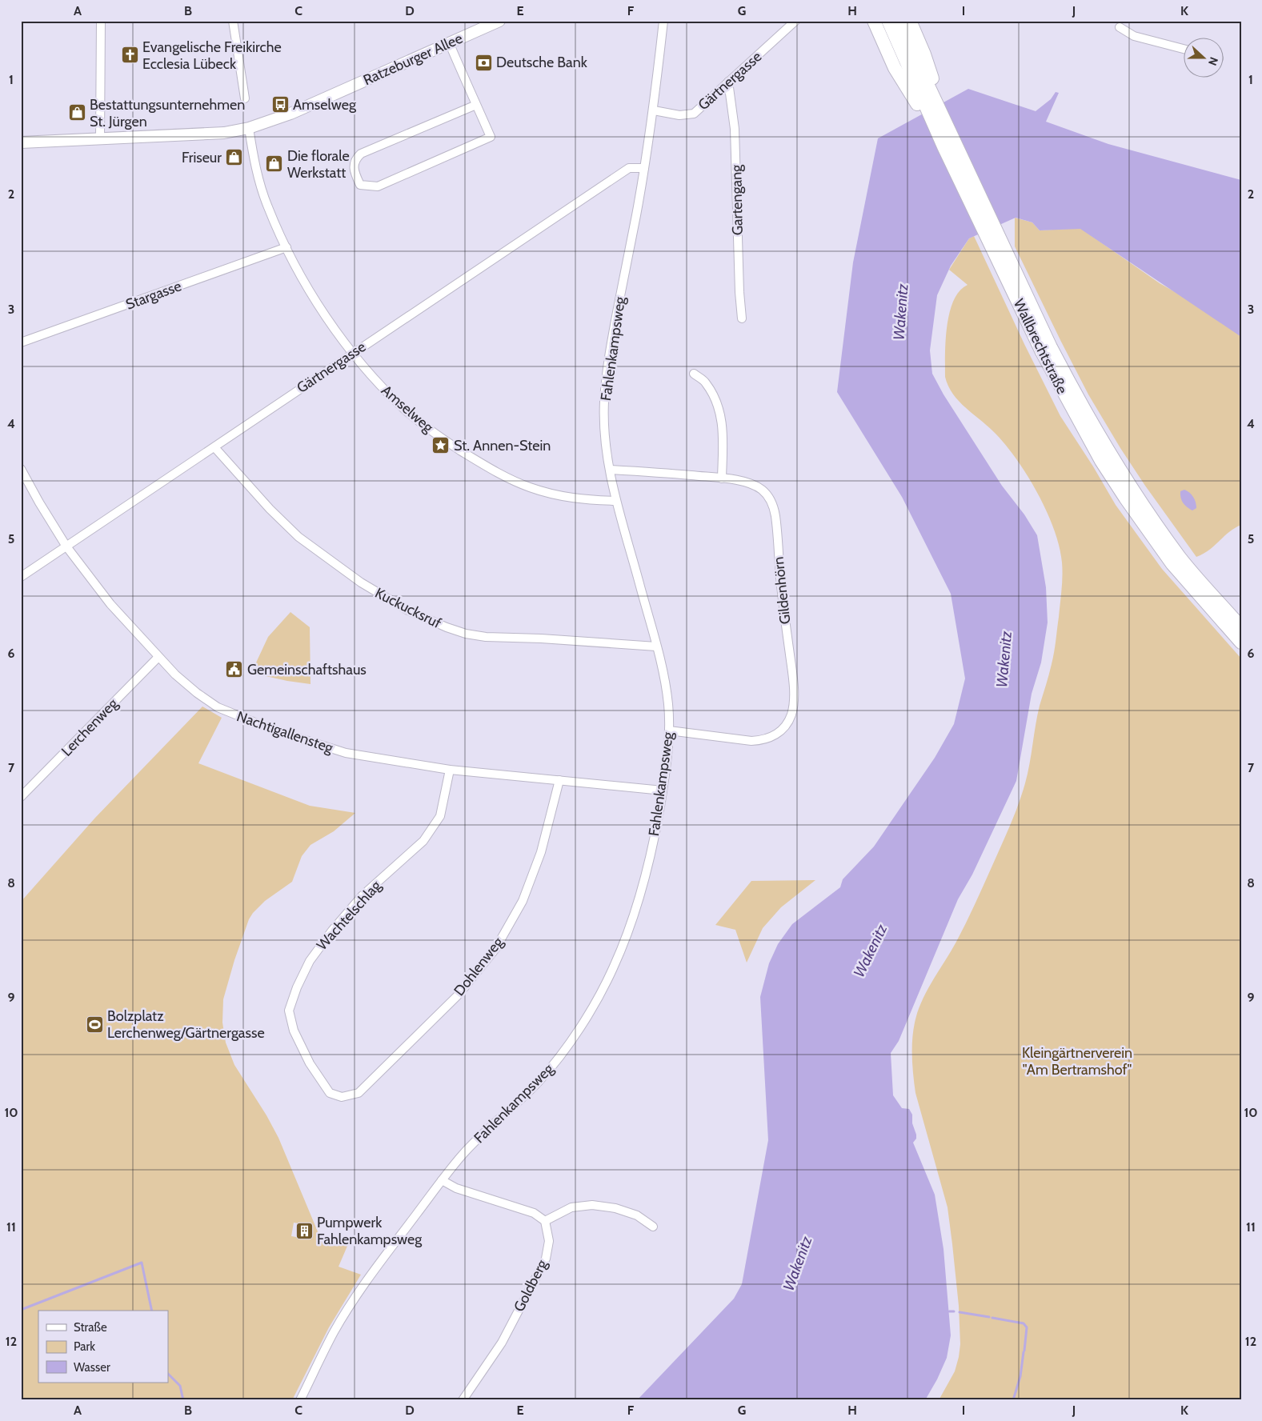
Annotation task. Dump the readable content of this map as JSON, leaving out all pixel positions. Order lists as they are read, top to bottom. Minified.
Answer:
{"streets":{"main road":["Ratzeburger Allee","Wallbrechtstraße"],"street":["Gärtnergasse","Gartengang","Stargasse","Fahlenkampsweg","Amselweg","Gildenhörn","Kuckucksruf","Lerchenweg","Nachtigallensteg","Wachtelschlag","Dohlenweg","Goldberg"]},"crossings":[["Ratzeburger Allee","Amselweg"],["Gärtnergasse","Gartengang"],["Gärtnergasse","Fahlenkampsweg"],["Gärtnergasse","Amselweg"],["Gärtnergasse","Kuckucksruf"],["Gärtnergasse","Nachtigallensteg"],["Stargasse","Amselweg"],["Fahlenkampsweg","Amselweg"],["Fahlenkampsweg","Gildenhörn"],["Fahlenkampsweg","Kuckucksruf"],["Fahlenkampsweg","Nachtigallensteg"],["Lerchenweg","Nachtigallensteg"],["Nachtigallensteg","Wachtelschlag"],["Nachtigallensteg","Dohlenweg"],["Wachtelschlag","Dohlenweg"]],"water":["Wakenitz"],"parks":["Kleingärtnerverein \"Am Bertramshof\""],"places":{"church":["Evangelische Freikirche Ecclesia Lübeck"],"bank":["Deutsche Bank"],"bus stop":["Amselweg"],"shop":["Bestattungsunternehmen St. Jürgen","Friseur","Die florale Werkstatt"],"place":["St. Annen-Stein"],"public building":["Gemeinschaftshaus"],"sports":["Bolzplatz Lerchenweg/Gärtnergasse"],"building":["Pumpwerk Fahlenkampsweg"]},"legend":["Straße","Park","Wasser"],"north":"right","grid":{"columns":["A","B","C","D","E","F","G","H","I","J","K"],"rows":["1","2","3","4","5","6","7","8","9","10","11","12"]}}
